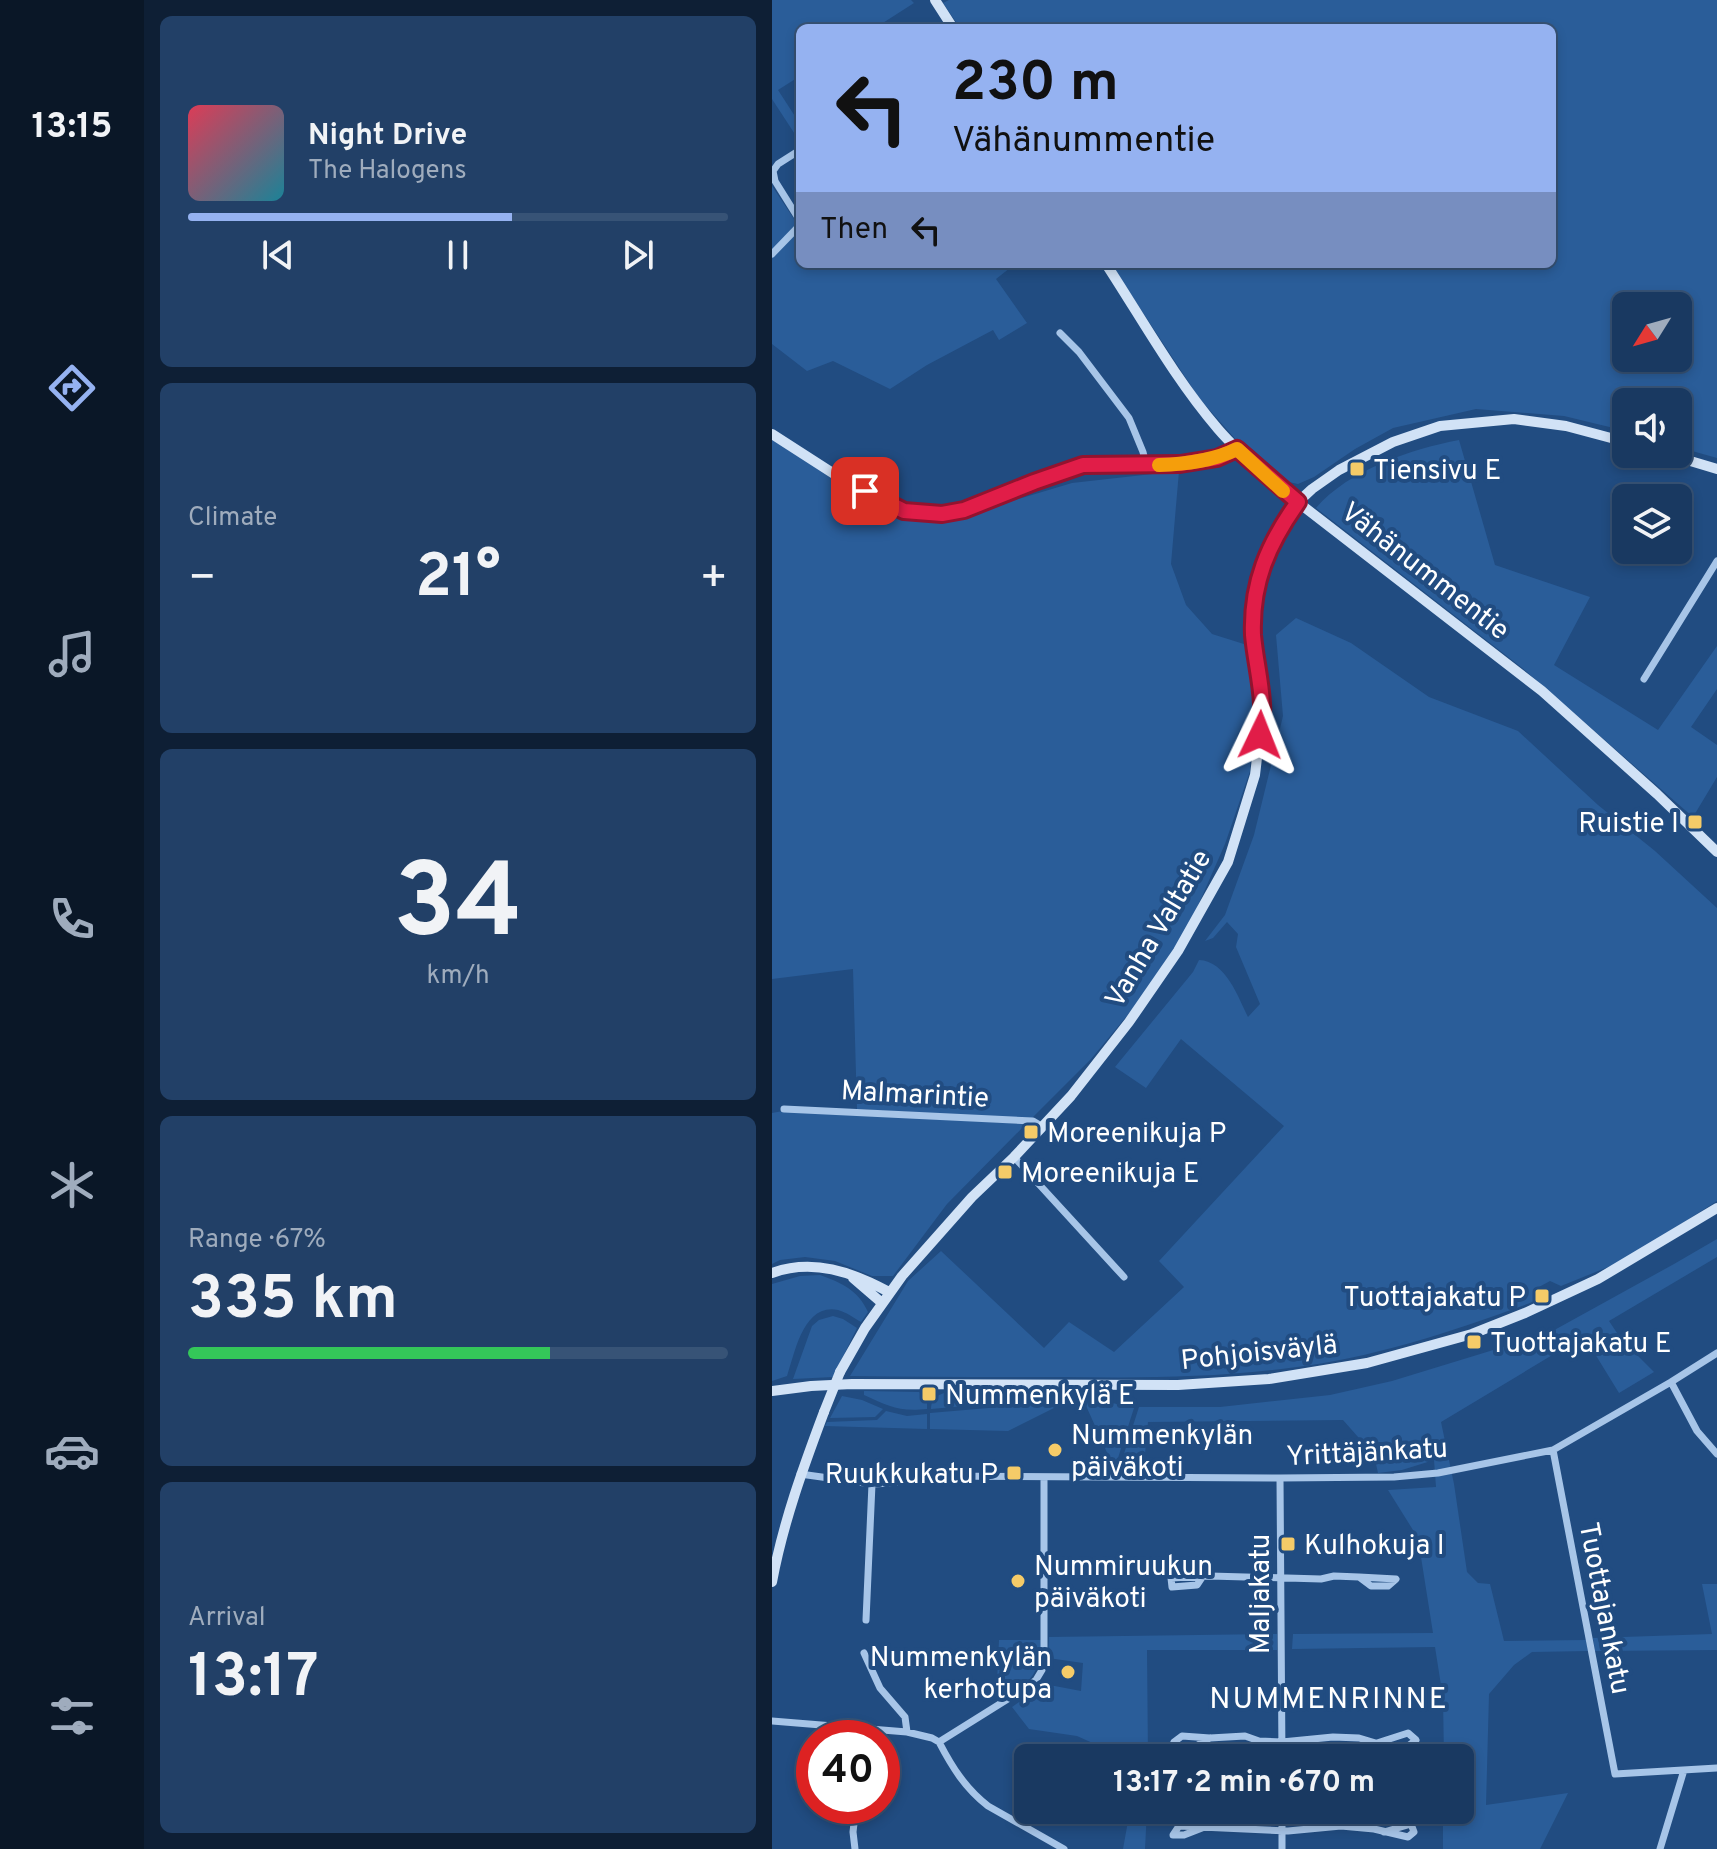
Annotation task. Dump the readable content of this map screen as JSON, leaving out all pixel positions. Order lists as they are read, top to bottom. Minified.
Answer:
{"streets":{"street":["Vähänummentie","Vanha Valtatie","Malmarintie","Pohjoisväylä","Yrittäjänkatu","Maljakatu","Tuottajankatu"]},"crossings":[["Vähänummentie","Vanha Valtatie"],["Vanha Valtatie","Malmarintie"],["Vanha Valtatie","Yrittäjänkatu"],["Yrittäjänkatu","Maljakatu"],["Yrittäjänkatu","Tuottajankatu"]],"districts":["NUMMENRINNE"],"places":{"transit":["Tiensivu E","Ruistie I","Moreenikuja P","Moreenikuja E","Tuottajakatu P","Tuottajakatu E","Nummenkylä E","Ruukkukatu P","Kulhokuja I"],"other":["Nummenkylän päiväkoti","Nummiruukun päiväkoti","Nummenkylän kerhotupa"]},"north":"bottom left","page":{"tabs":"13:15","turn":["230 m","Vähänummentie"],"song":["Night Drive","The Halogens"],"then":"Then","tile":["Climate",["34","km/h"],["Range · 67%","335 km"],["Arrival","13:17"]],"heat":["−","21°","+"],"limit":"40","trip":"13:17 · 2 min · 670 m"}}
